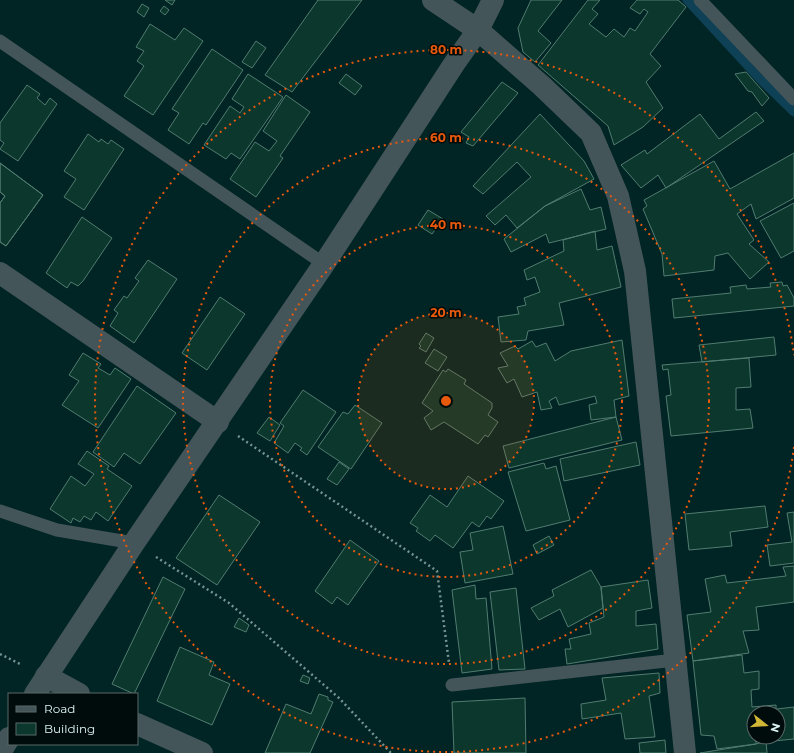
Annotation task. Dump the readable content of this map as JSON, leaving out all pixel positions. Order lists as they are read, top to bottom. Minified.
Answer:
{"legend":["Road","Building"],"north":"right","rings":["80 m","60 m","40 m","20 m"]}
